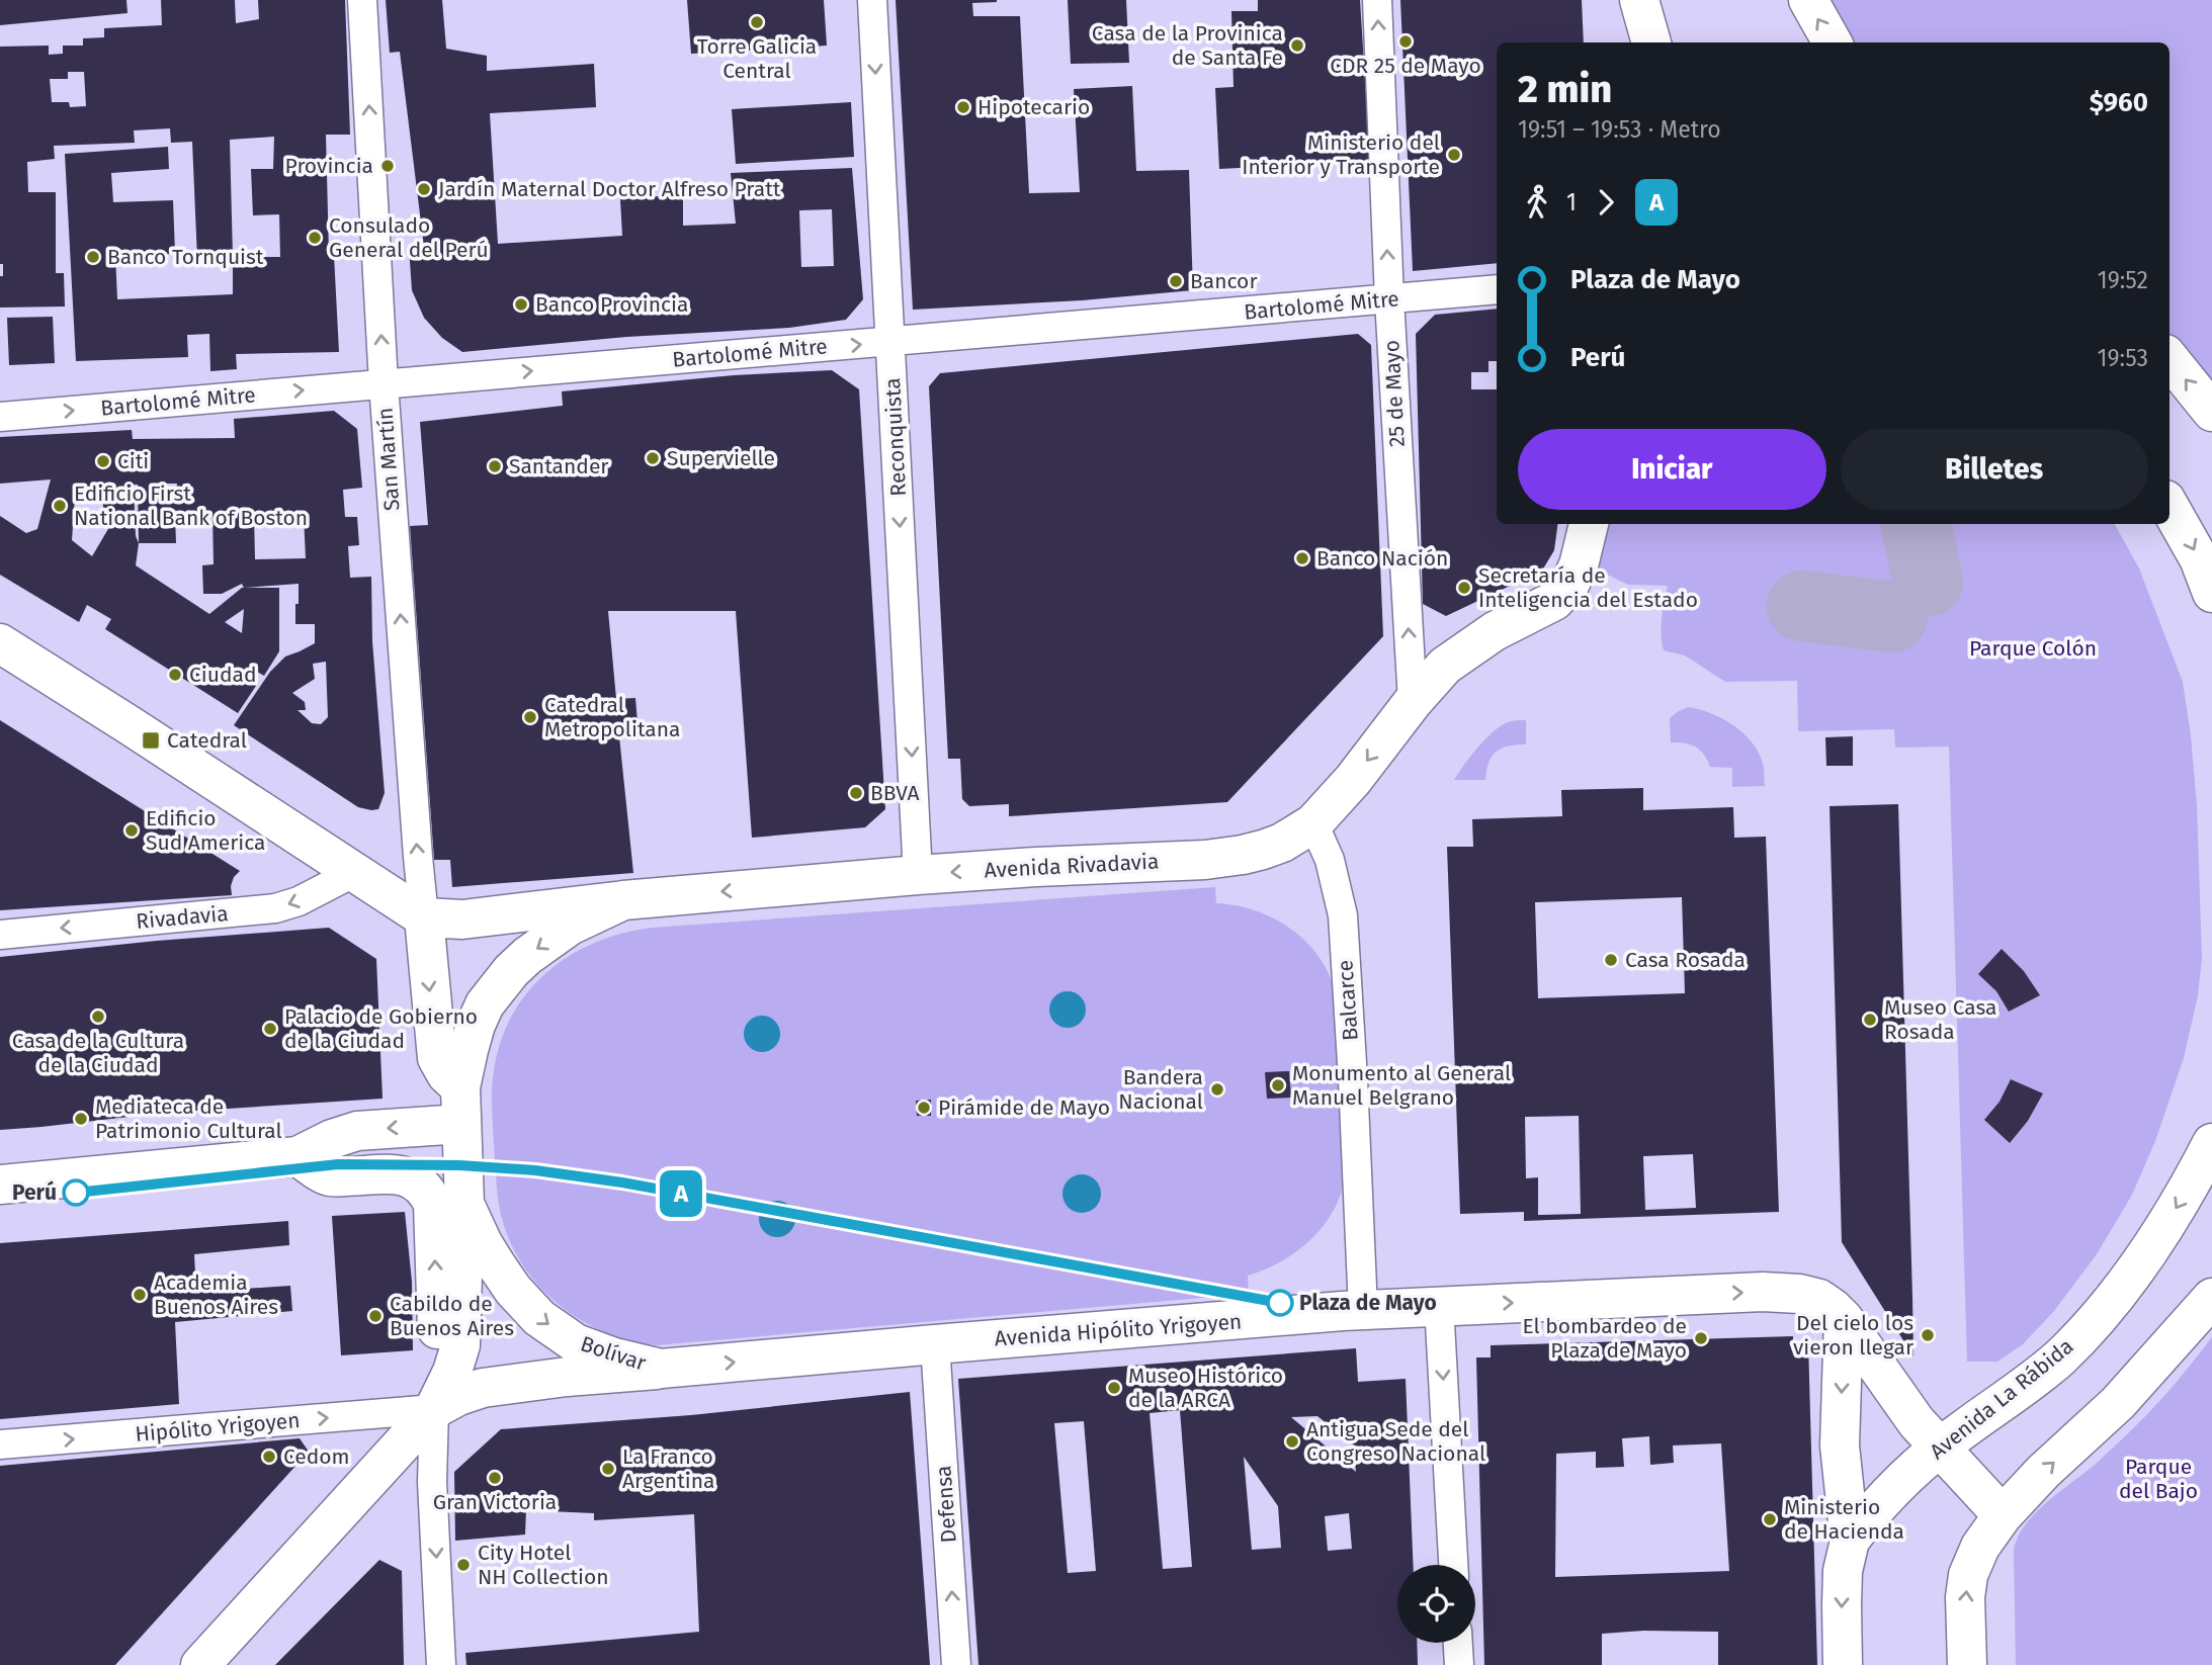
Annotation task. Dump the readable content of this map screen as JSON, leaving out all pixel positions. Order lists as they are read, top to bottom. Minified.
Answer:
{"streets":{"main road":["Avenida Rivadavia","Avenida Hipólito Yrigoyen","Bolívar","Avenida La Rábida"],"street":["Bartolomé Mitre","25 de Mayo","Reconquista","San Martín","Rivadavia","Balcarce","Hipólito Yrigoyen","Defensa"]},"crossings":[["Bartolomé Mitre","25 de Mayo"],["Bartolomé Mitre","Reconquista"],["Bartolomé Mitre","San Martín"],["25 de Mayo","Avenida Rivadavia"],["Reconquista","Avenida Rivadavia"],["San Martín","Avenida Rivadavia"],["Avenida Rivadavia","Balcarce"],["Avenida Rivadavia","Bolívar"],["Balcarce","Avenida Hipólito Yrigoyen"],["Avenida Hipólito Yrigoyen","Bolívar"],["Avenida Hipólito Yrigoyen","Avenida La Rábida"],["Avenida Hipólito Yrigoyen","Hipólito Yrigoyen"],["Avenida Hipólito Yrigoyen","Defensa"],["Bolívar","Hipólito Yrigoyen"]],"one_way":["Bartolomé Mitre","25 de Mayo","Reconquista","San Martín","Avenida Rivadavia","Rivadavia","Avenida Hipólito Yrigoyen","Hipólito Yrigoyen","Defensa"],"parks":["Parque Colón","Parque del Bajo"],"places":{"other":["Torre Galicia Central","CDR 25 de Mayo","Casa de la Provinica de Santa Fe","Hipotecario","Ministerio del Interior y Transporte","Provincia","Jardín Maternal Doctor Alfreso Pratt","Consulado General del Perú","Banco Tornquist","Bancor","Banco Provincia","Supervielle","Citi","Santander","Edificio First National Bank of Boston","Banco Nación","Secretaría de Inteligencia del Estado","Ciudad","Catedral Metropolitana","BBVA","Edificio Sud America","Casa Rosada","Casa de la Cultura de la Ciudad","Museo Casa Rosada","Palacio de Gobierno de la Ciudad","Monumento al General Manuel Belgrano","Bandera Nacional","Pirámide de Mayo","Mediateca de Patrimonio Cultural","Perú","Academia Buenos Aires","Plaza de Mayo","Cabildo de Buenos Aires","Del cielo los vieron llegar","El bombardeo de Plaza de Mayo","Museo Histórico de la ARCA","Antigua Sede del Congreso Nacional","Cedom","La Franco Argentina","Gran Victoria","Ministerio de Hacienda","City Hotel NH Collection"],"transit":["Catedral"]},"lines":["metro line A"],"page":{"on_map":"A","heading":["2 min","19:51 – 19:53 · Metro","$960"],"legs":["1","A"],"list":[{"name":"Plaza de Mayo","value":"19:52"},{"name":"Perú","value":"19:53"}],"buttons":["Iniciar","Billetes"]}}
